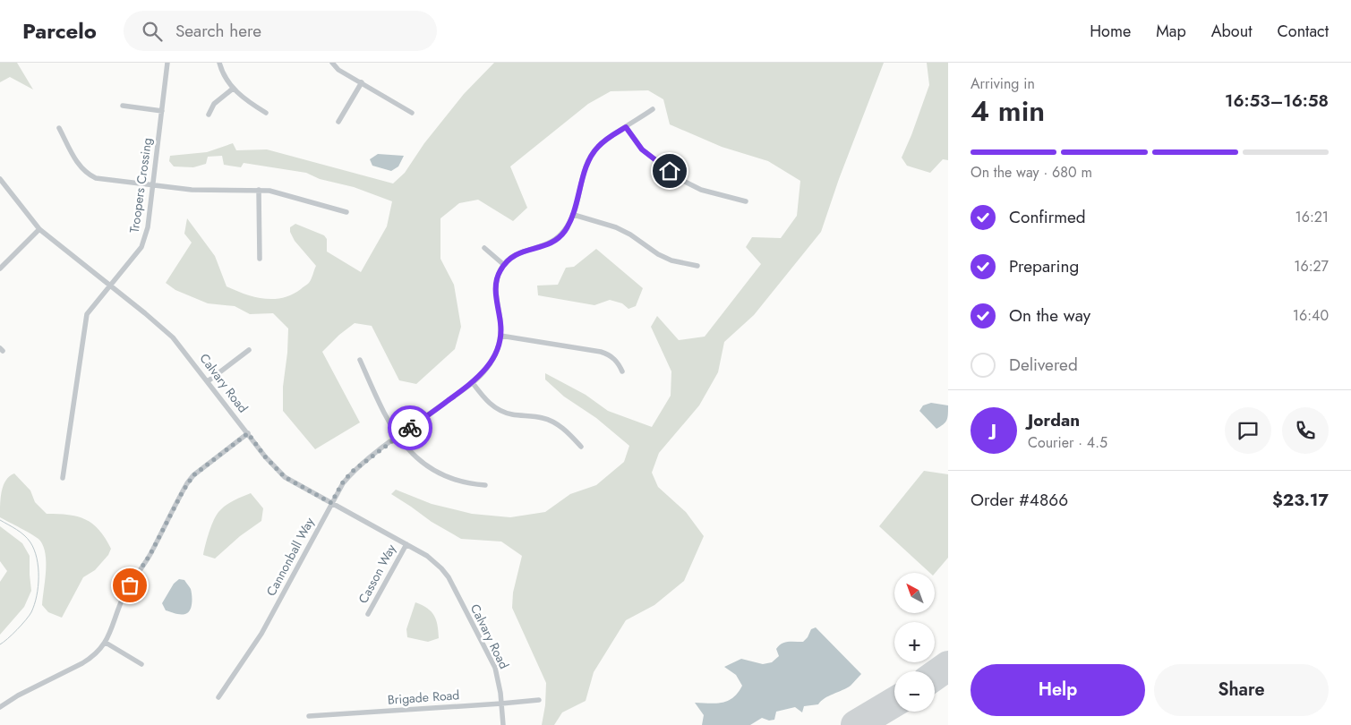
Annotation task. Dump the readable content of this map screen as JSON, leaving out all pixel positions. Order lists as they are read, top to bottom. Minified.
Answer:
{"streets":{"street":["Troopers Crossing","Calvary Road","Cannonball Way","Casson Way","Brigade Road"]},"crossings":[["Troopers Crossing","Calvary Road"],["Calvary Road","Cannonball Way"],["Calvary Road","Casson Way"],["Calvary Road","Brigade Road"]],"north":"top left","page":{"header":"Parcelo","search":"Search here","nav":["Home","Map","About","Contact"],"heading":["4 min","Arriving in","16:53–16:58"],"panel":["Jordan","Courier · 4.5","Order #4866","$23.17"],"bar":"On the way · 680 m","list":[["Confirmed","16:21"],["Preparing","16:27"],["On the way","16:40"],"Delivered"],"round":"J","map_buttons":["+","−"],"buttons":["Help","Share"]}}
